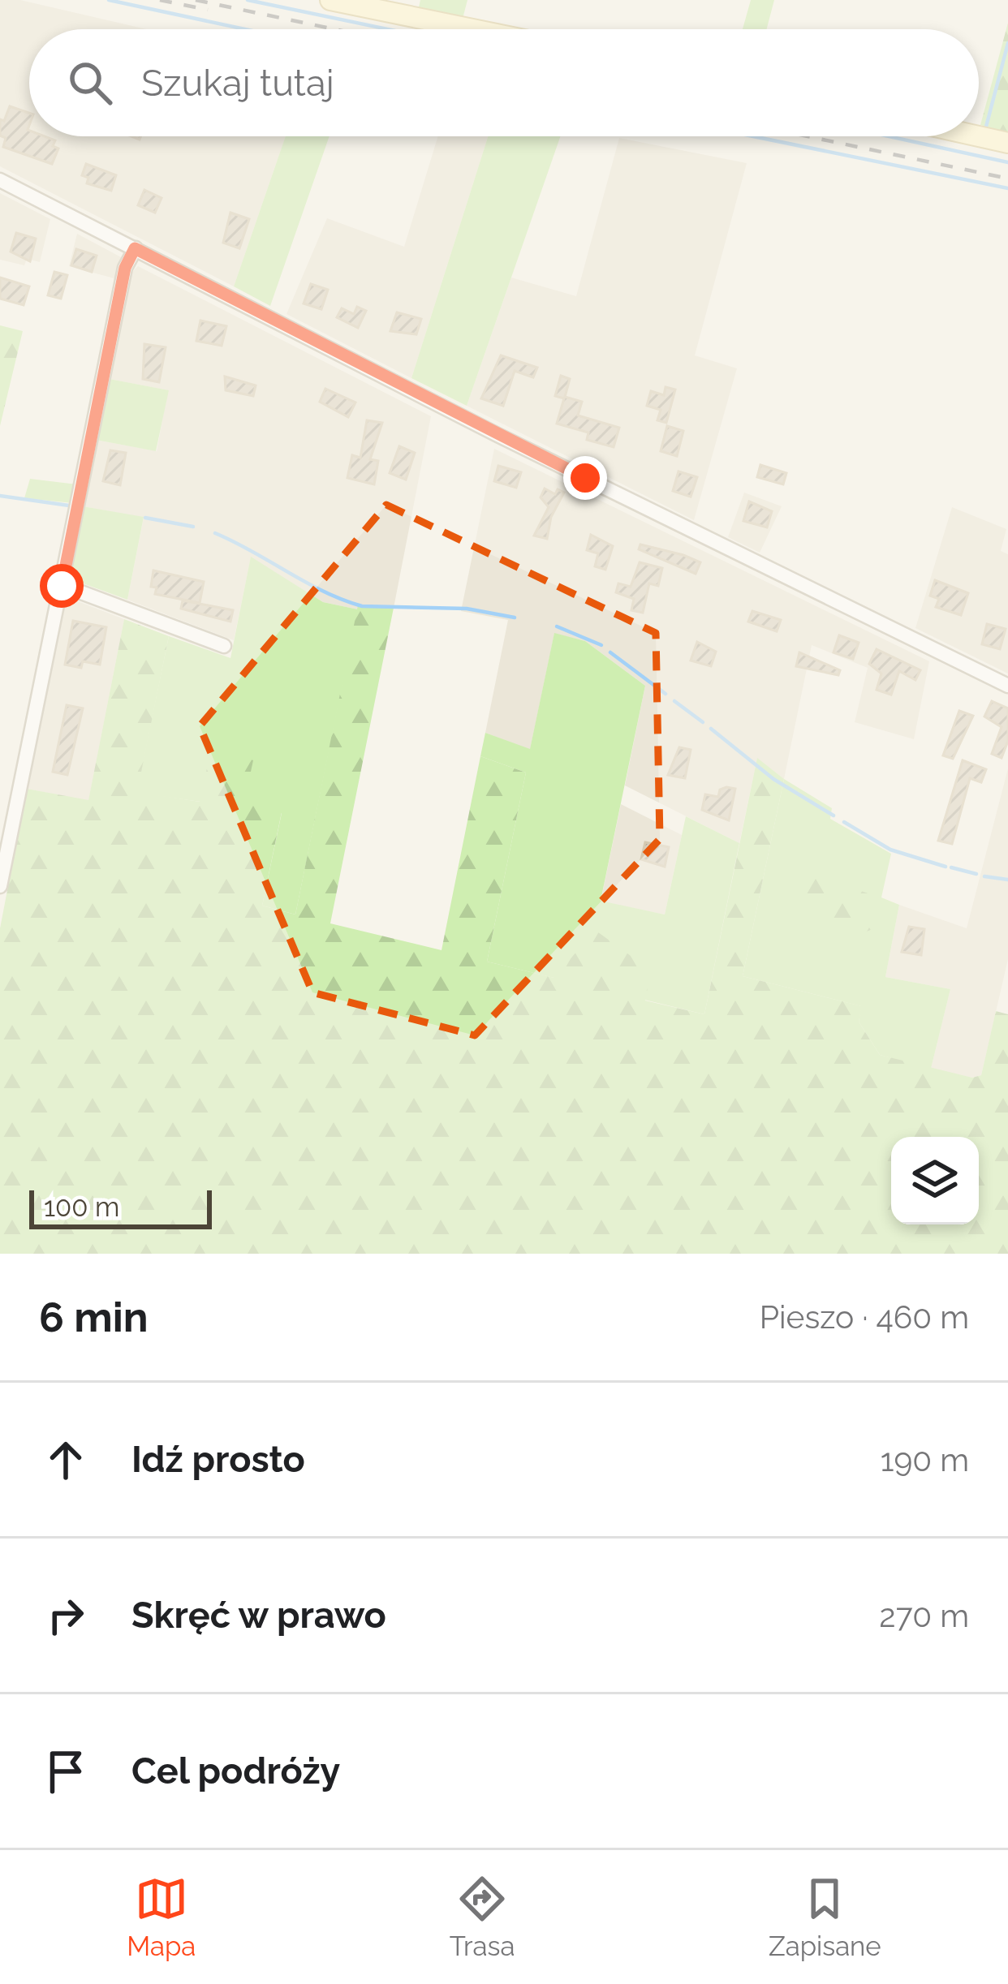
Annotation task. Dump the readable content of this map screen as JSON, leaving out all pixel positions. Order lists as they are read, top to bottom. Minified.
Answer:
{"scale_bar":"100 m","page":{"search":"Szukaj tutaj","scale":"100 m","heading":["6 min","Pieszo · 460 m"],"list":[["Idź prosto","190 m"],["Skręć w prawo","270 m"],"Cel podróży"],"nav":["Mapa","Trasa","Zapisane"]}}
